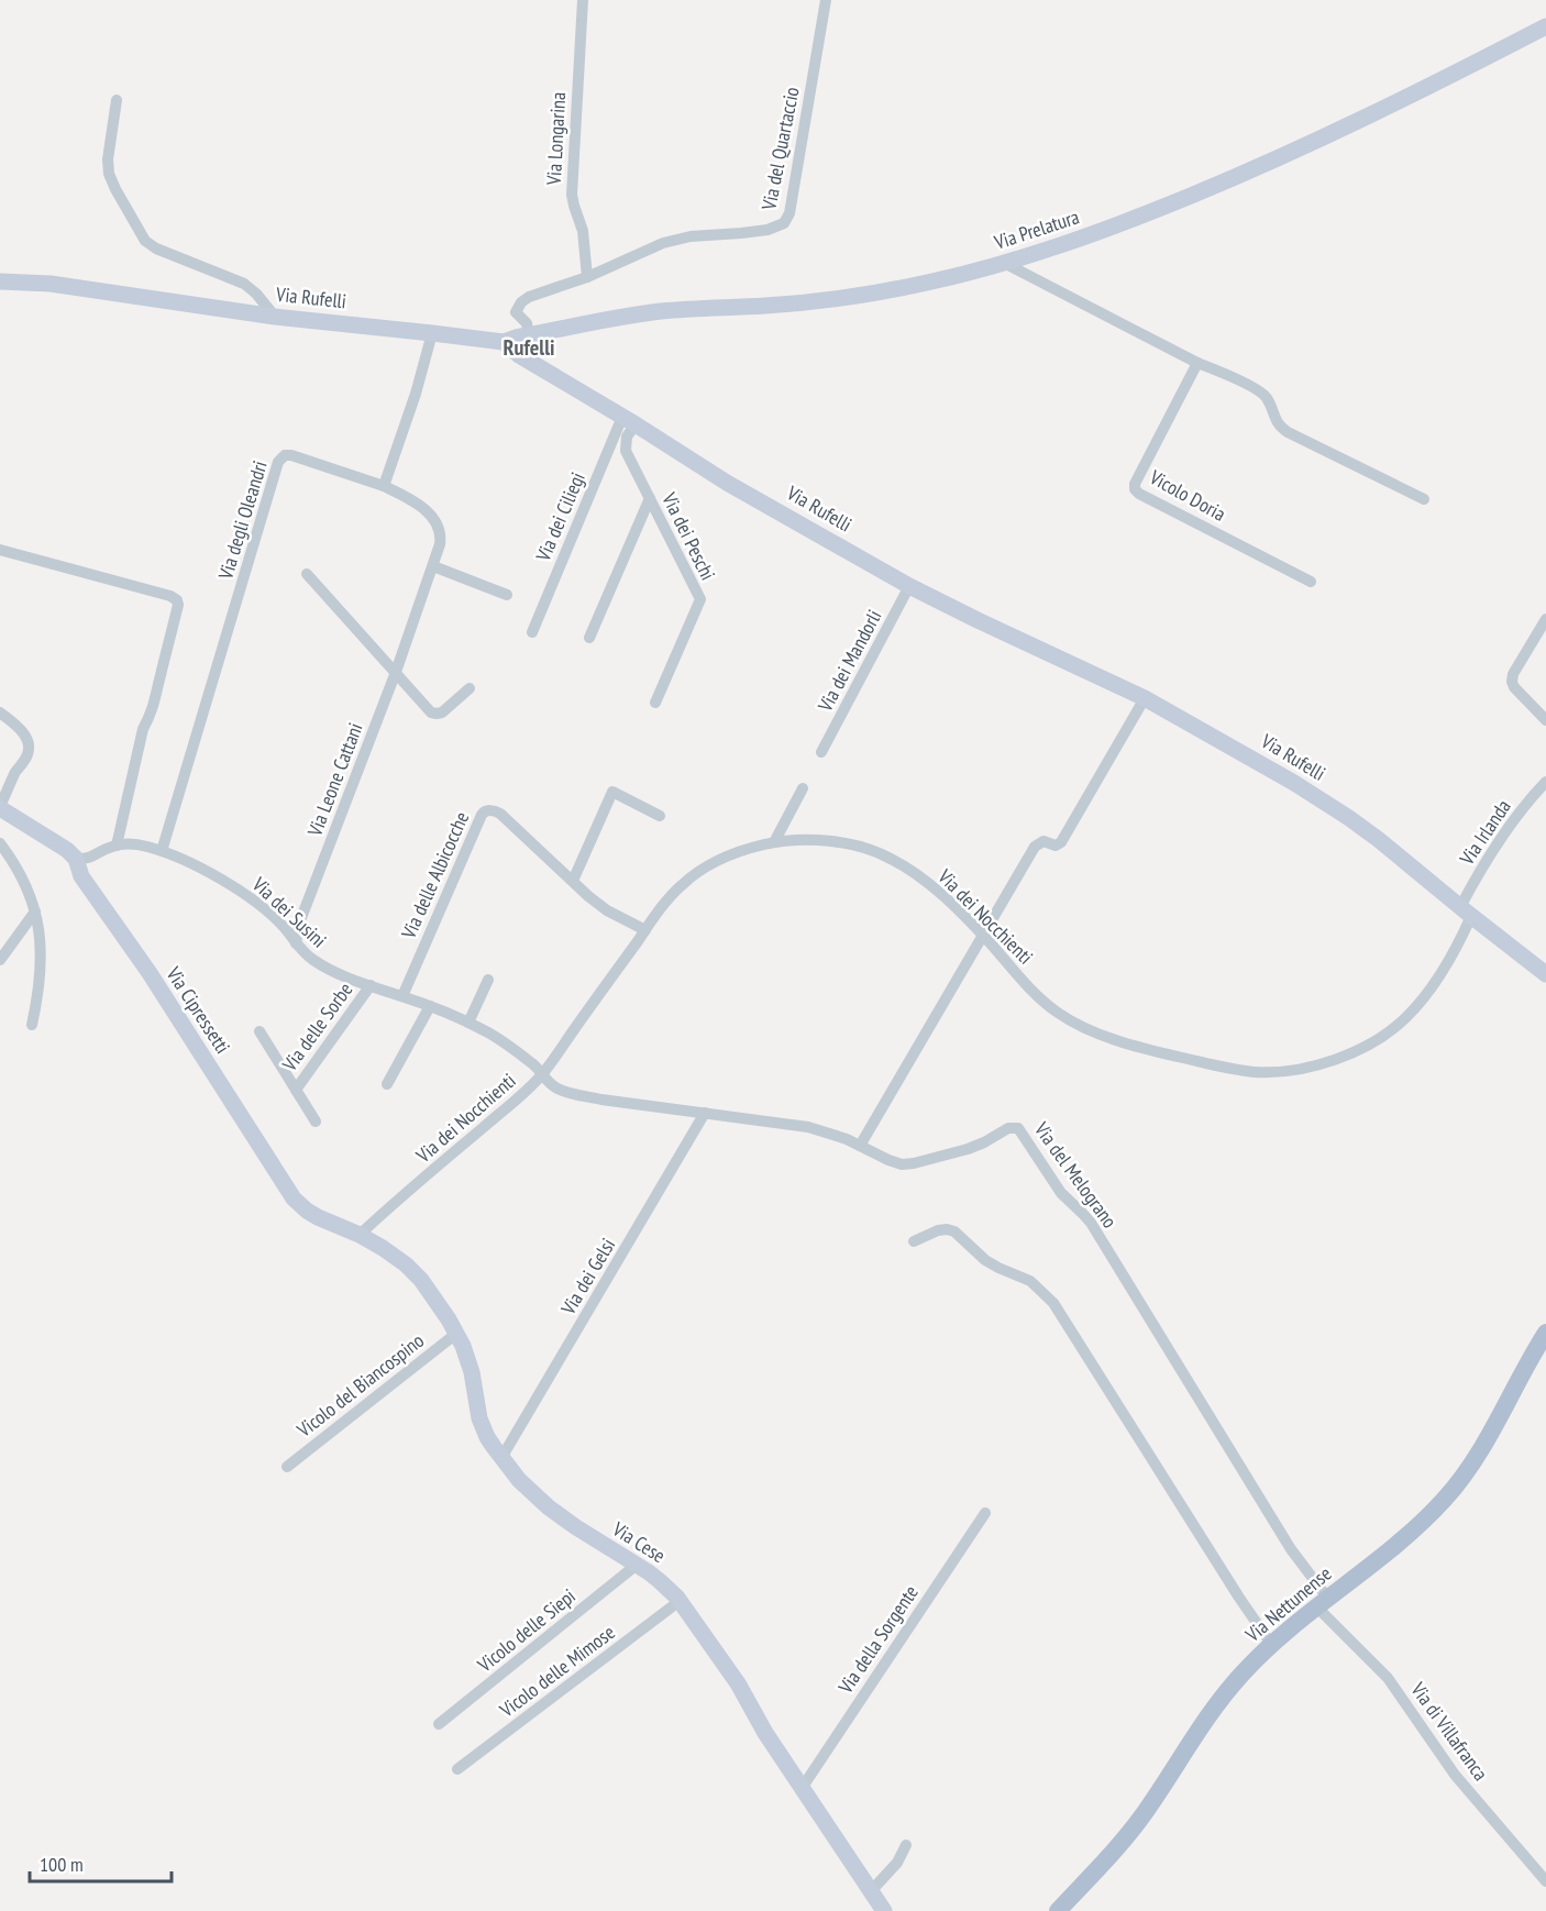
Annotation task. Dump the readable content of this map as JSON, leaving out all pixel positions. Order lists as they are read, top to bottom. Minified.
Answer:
{"streets":{"main road":["Via Nettunense"],"street":["Via Longarina","Via del Quartaccio","Via Prelatura","Via Rufelli","Vicolo Doria","Via dei Ciliegi","Via degli Oleandri","Via dei Peschi","Via dei Mandorli","Via Leone Cattani","Via Irlanda","Via delle Albicocche","Via dei Susini","Via dei Nocchienti","Via Cipressetti","Via delle Sorbe","Via del Melograno","Via dei Gelsi","Vicolo del Biancospino","Via Cese","Vicolo delle Siepi","Via della Sorgente","Vicolo delle Mimose","Via di Villafranca"]},"crossings":[["Via Longarina","Via del Quartaccio"],["Via del Quartaccio","Via Prelatura"],["Via Prelatura","Via Rufelli"],["Via Rufelli","Via dei Ciliegi"],["Via Rufelli","Via dei Peschi"],["Via Rufelli","Via dei Mandorli"],["Via Rufelli","Via Irlanda"],["Via Rufelli","Via dei Nocchienti"],["Via dei Ciliegi","Via dei Peschi"],["Via degli Oleandri","Via Leone Cattani"],["Via degli Oleandri","Via dei Susini"],["Via Leone Cattani","Via dei Susini"],["Via Irlanda","Via dei Nocchienti"],["Via delle Albicocche","Via dei Susini"],["Via delle Albicocche","Via dei Nocchienti"],["Via dei Susini","Via dei Nocchienti"],["Via dei Susini","Via Cipressetti"],["Via dei Susini","Via delle Sorbe"],["Via dei Susini","Via del Melograno"],["Via dei Nocchienti","Via Cipressetti"],["Via dei Nocchienti","Via del Melograno"],["Via dei Nocchienti","Via Cese"],["Via Cipressetti","Via Cese"],["Via del Melograno","Via dei Gelsi"],["Via del Melograno","Via Nettunense"],["Via del Melograno","Via di Villafranca"],["Via dei Gelsi","Via Cese"],["Vicolo del Biancospino","Via Cese"],["Via Cese","Vicolo delle Siepi"],["Via Cese","Via della Sorgente"],["Via Cese","Vicolo delle Mimose"],["Via Nettunense","Via di Villafranca"]],"districts":["Rufelli"],"scale_bar":"100 m"}
